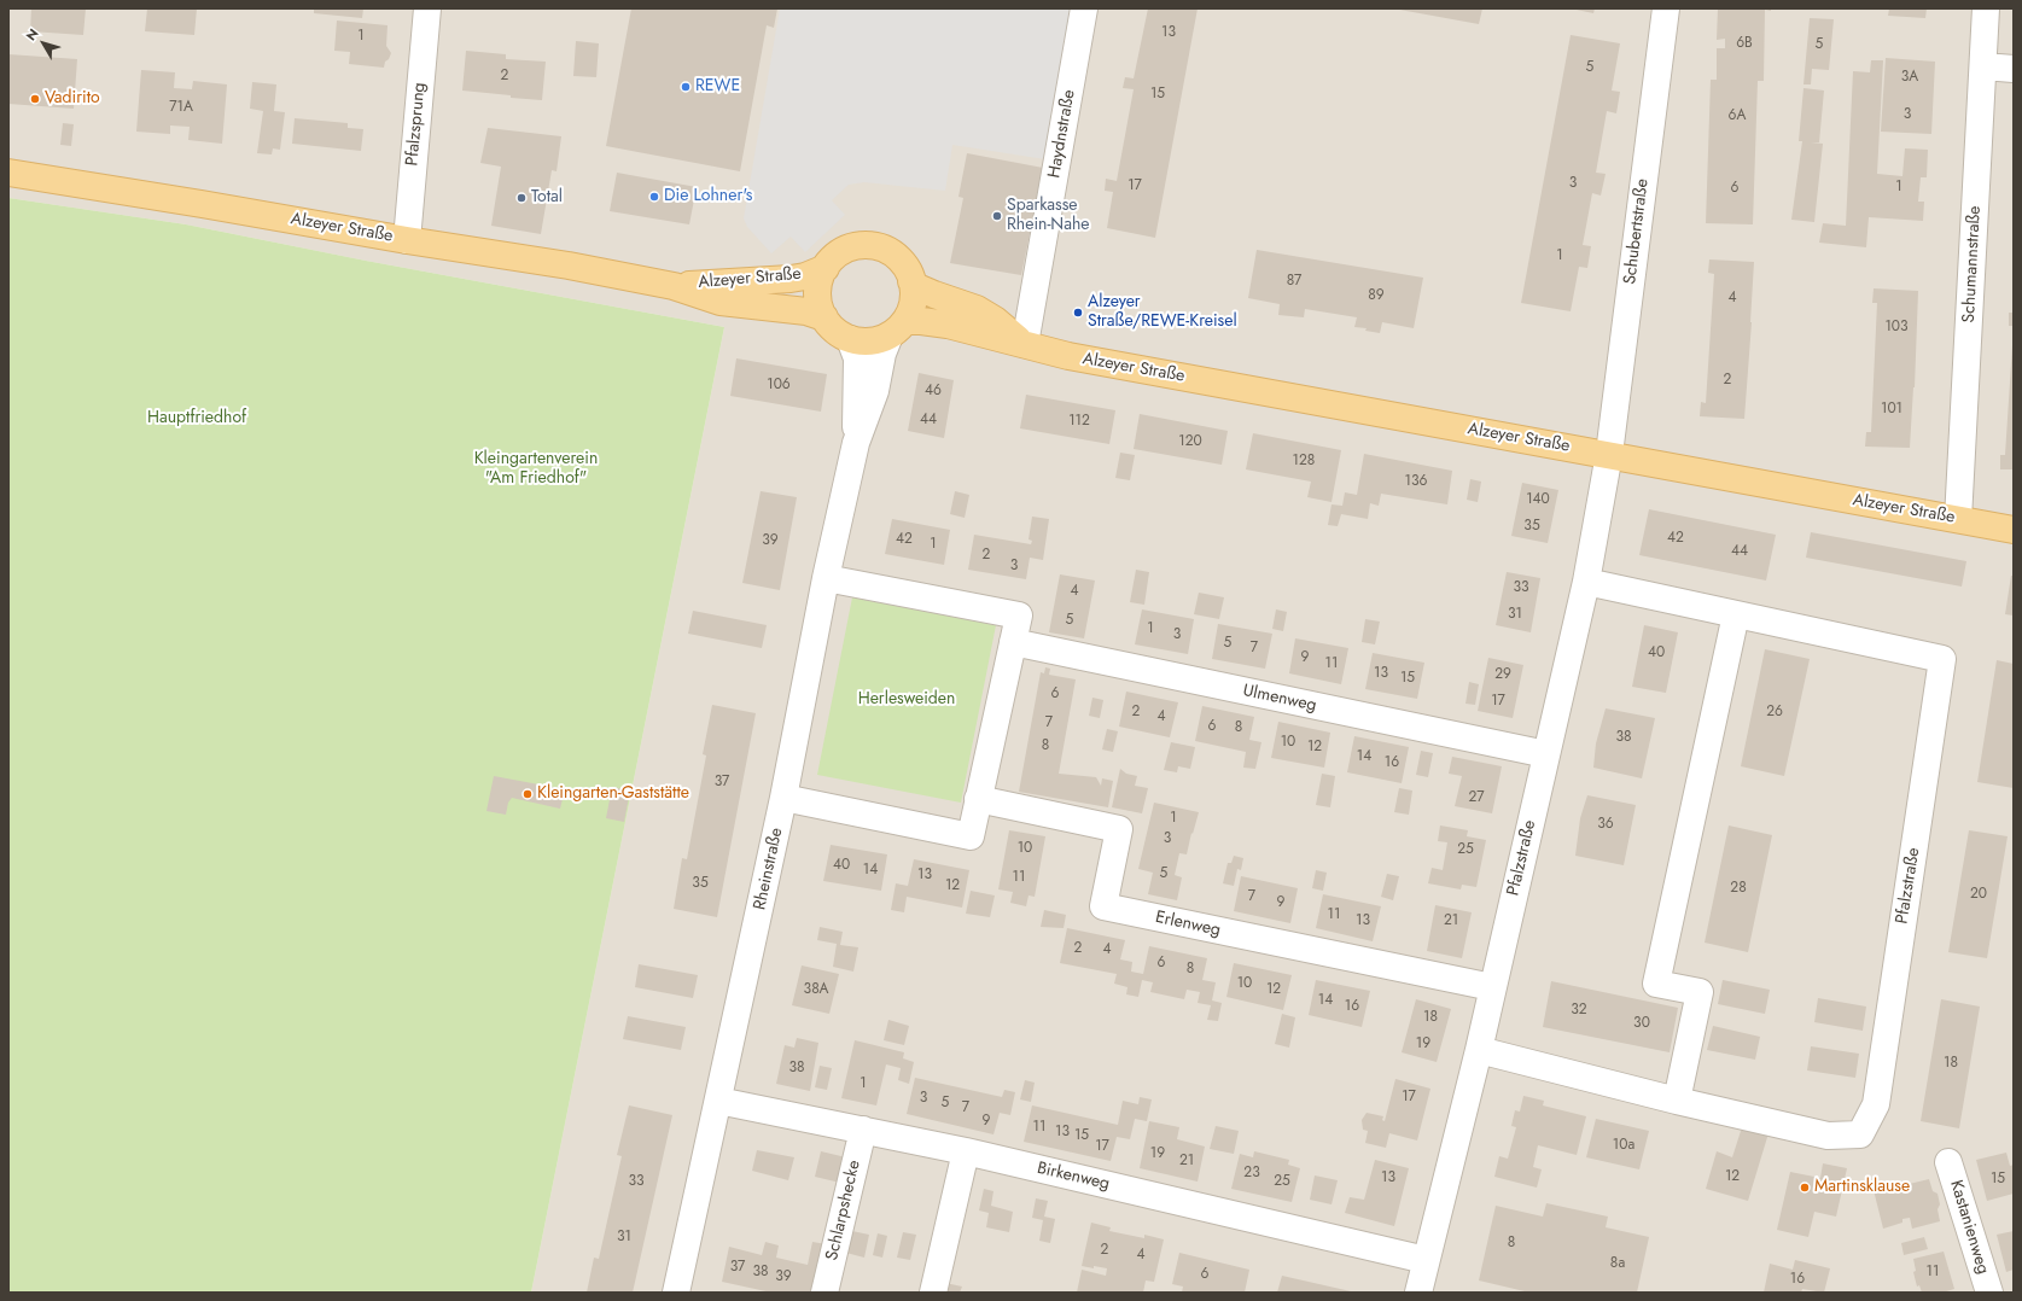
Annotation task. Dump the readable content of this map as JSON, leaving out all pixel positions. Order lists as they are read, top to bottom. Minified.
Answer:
{"streets":{"main road":["Alzeyer Straße"],"street":["Pfalzsprung","Haydnstraße","Schubertstraße","Schumannstraße","Ulmenweg","Pfalzstraße","Rheinstraße","Erlenweg","Birkenweg","Schlarpshecke","Kastanienweg"]},"crossings":[["Pfalzsprung","Alzeyer Straße"],["Haydnstraße","Alzeyer Straße"],["Alzeyer Straße","Schubertstraße"],["Alzeyer Straße","Schumannstraße"],["Alzeyer Straße","Pfalzstraße"],["Alzeyer Straße","Rheinstraße"],["Schubertstraße","Pfalzstraße"],["Ulmenweg","Pfalzstraße"],["Pfalzstraße","Erlenweg"],["Pfalzstraße","Birkenweg"],["Rheinstraße","Birkenweg"],["Birkenweg","Schlarpshecke"]],"parks":["Hauptfriedhof","Kleingartenverein \"Am Friedhof\"","Herlesweiden"],"places":["REWE","Vadirito","Die Lohner's","Total","Sparkasse Rhein-Nahe","Alzeyer Straße/REWE-Kreisel","Kleingarten-Gaststätte","Martinsklause"],"house_numbers":["13","1","6B","5","5","2","3A","15","71A","3","6A","3","17","1","6","1","87","89","4","103","2","106","46","101","44","112","120","128","136","140","35","42","42","39","1","44","2","3","33","4","31","5","1","3","5","7","40","9","11","13","29","15","6","17","2","26","4","7","6","8","38","10","8","12","14","16","37","27","1","36","3","10","25","40","14","5","13","11","35","12","28","20","7","9","11","13","21","2","4","6","8","10","38A","12","14","16","32","18","30","19","18","38","1","17","3","5","7","9","11","13","15","10a","17","19","21","23","12","13","15","33","25","31","8","2","4","8a","37","38","11","6","39","16"],"north":"top left"}
